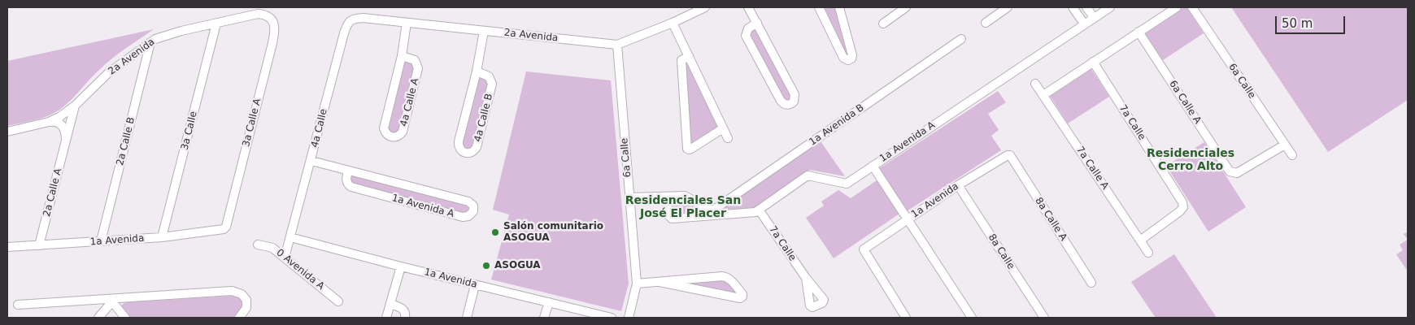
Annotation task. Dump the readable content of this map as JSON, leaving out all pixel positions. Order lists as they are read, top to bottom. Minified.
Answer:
{"streets":{"street":["2a Avenida","6a Calle","4a Calle A","6a Calle A","4a Calle B","3a Calle A","7a Calle","1a Avenida B","4a Calle","3a Calle","2a Calle B","1a Avenida A","7a Calle A","2a Calle A","1a Avenida","8a Calle A","8a Calle","0 Avenida A"]},"crossings":[["2a Avenida","6a Calle"],["2a Avenida","4a Calle A"],["2a Avenida","4a Calle B"],["2a Avenida","3a Calle A"],["2a Avenida","4a Calle"],["2a Avenida","3a Calle"],["2a Avenida","2a Calle B"],["2a Avenida","2a Calle A"],["6a Calle","6a Calle A"],["3a Calle A","1a Avenida"],["7a Calle","1a Avenida A"],["7a Calle","7a Calle A"],["1a Avenida B","1a Avenida A"],["4a Calle","1a Avenida A"],["4a Calle","1a Avenida"],["4a Calle","0 Avenida A"],["3a Calle","1a Avenida"],["2a Calle B","1a Avenida"],["2a Calle A","1a Avenida"],["1a Avenida","8a Calle A"],["1a Avenida","8a Calle"]],"districts":["Residenciales Cerro Alto","Residenciales San José El Placer"],"places":["Salón comunitario ASOGUA","ASOGUA"],"scale_bar":"50 m"}
